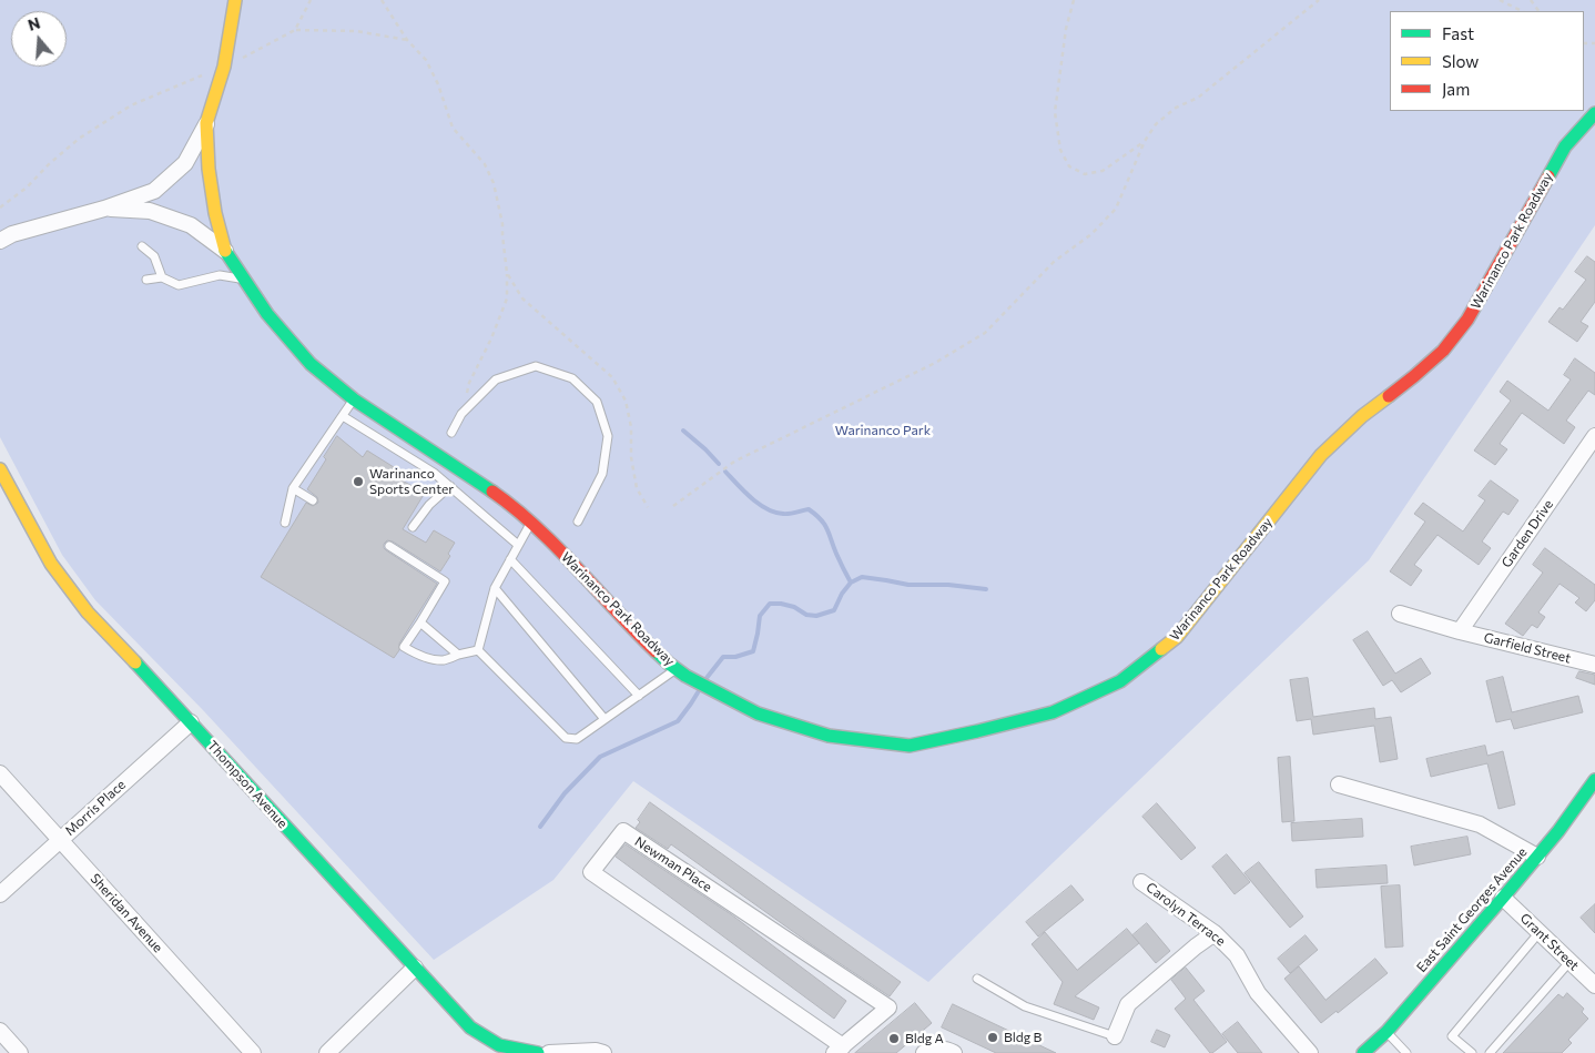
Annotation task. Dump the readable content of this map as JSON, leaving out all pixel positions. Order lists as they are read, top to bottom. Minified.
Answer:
{"streets":{"street":["Warinanco Park Roadway","Garden Drive","Garfield Street","Thompson Avenue","Morris Place","Newman Place","East Saint Georges Avenue","Sheridan Avenue","Carolyn Terrace","Grant Street"]},"crossings":[["Garden Drive","Garfield Street"],["Thompson Avenue","Morris Place"],["Morris Place","Sheridan Avenue"],["East Saint Georges Avenue","Grant Street"]],"parks":["Warinanco Park"],"places":["Warinanco Sports Center","Bldg B","Bldg A"],"legend":["Fast","Slow","Jam"],"north":"top"}
